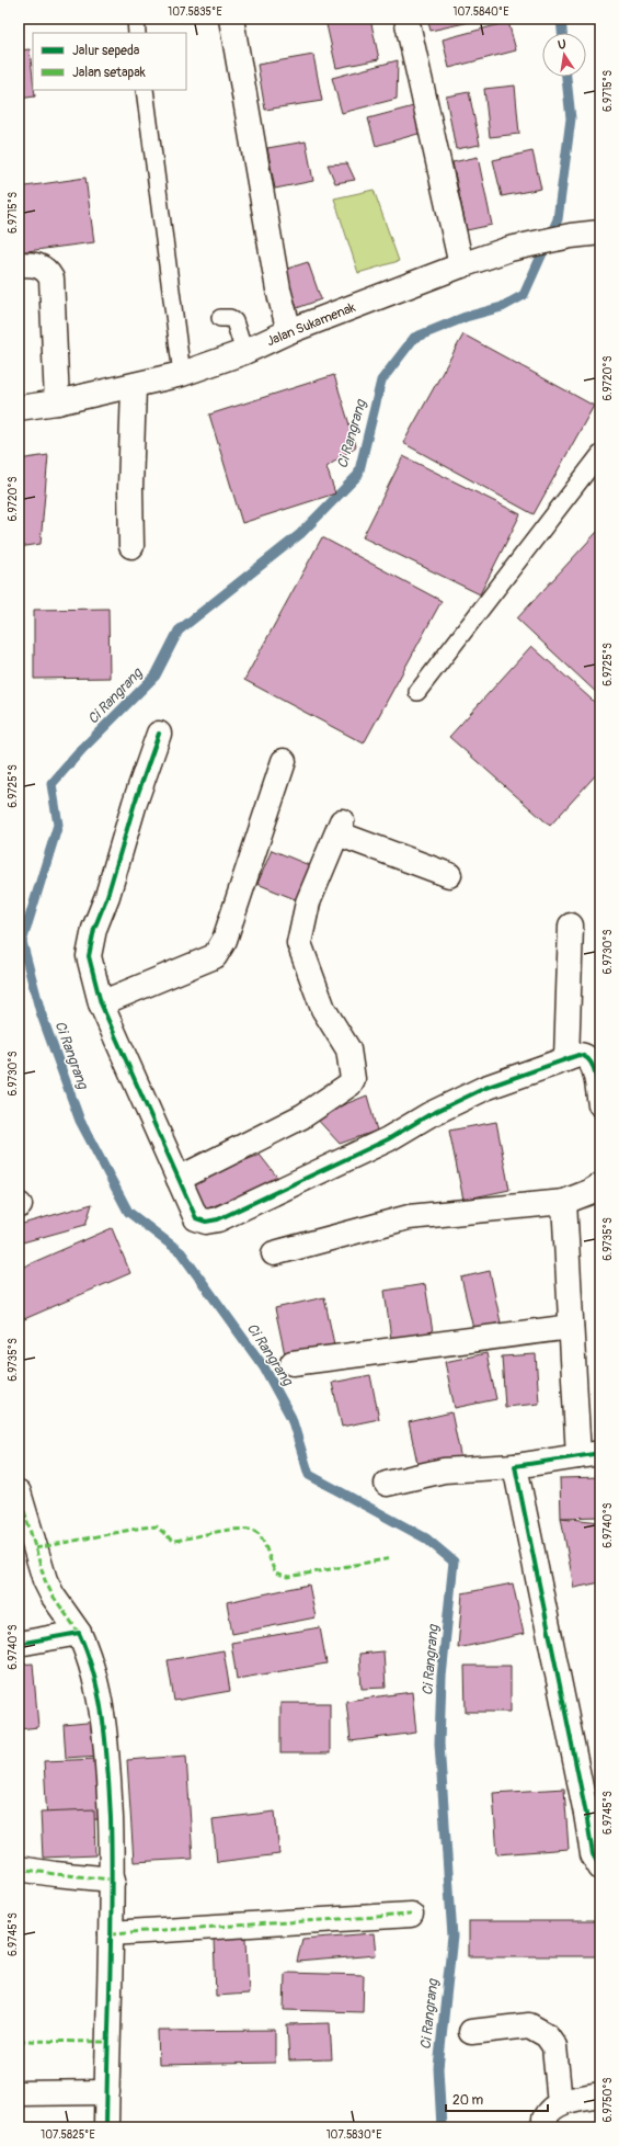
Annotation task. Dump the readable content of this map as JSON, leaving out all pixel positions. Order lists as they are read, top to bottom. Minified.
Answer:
{"streets":{"street":["Jalan Sukamenak"]},"water":["Ci Rangrang"],"legend":["Jalur sepeda","Jalan setapak"],"scale_bar":"20 m","north":"top","coordinates":["107.5835°E","107.5840°E","6.9715°S","6.9720°S","6.9725°S","6.9730°S","6.9735°S","6.9740°S","6.9745°S","6.9750°S","107.5825°E","107.5830°E"]}
